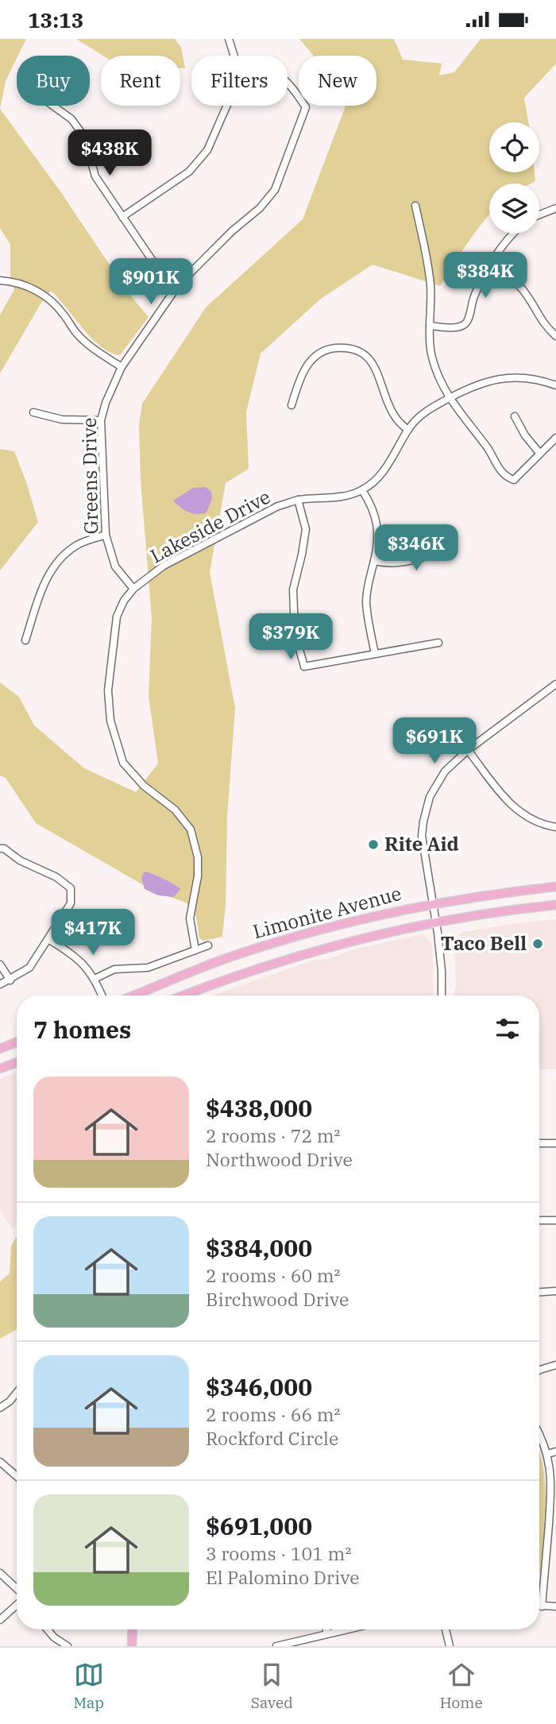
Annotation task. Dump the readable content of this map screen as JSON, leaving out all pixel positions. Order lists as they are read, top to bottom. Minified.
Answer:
{"streets":{"main road":["Limonite Avenue"],"street":["Greens Drive","Lakeside Drive"]},"crossings":[["Greens Drive","Lakeside Drive"]],"places":["Rite Aid","Taco Bell"],"page":{"status":"13:13","chip":["Buy","Rent","Filters","New"],"price":["$438K","$384K","$901K","$346K","$379K","$691K","$417K"],"heading":"7 homes","list":[{"name":"$438,000","note":"2 rooms · 72 m² · Northwood Drive"},{"name":"$384,000","note":"2 rooms · 60 m² · Birchwood Drive"},{"name":"$346,000","note":"2 rooms · 66 m² · Rockford Circle"},{"name":"$691,000","note":"3 rooms · 101 m² · El Palomino Drive"}],"tabs":["Map","Saved","Home"]}}
